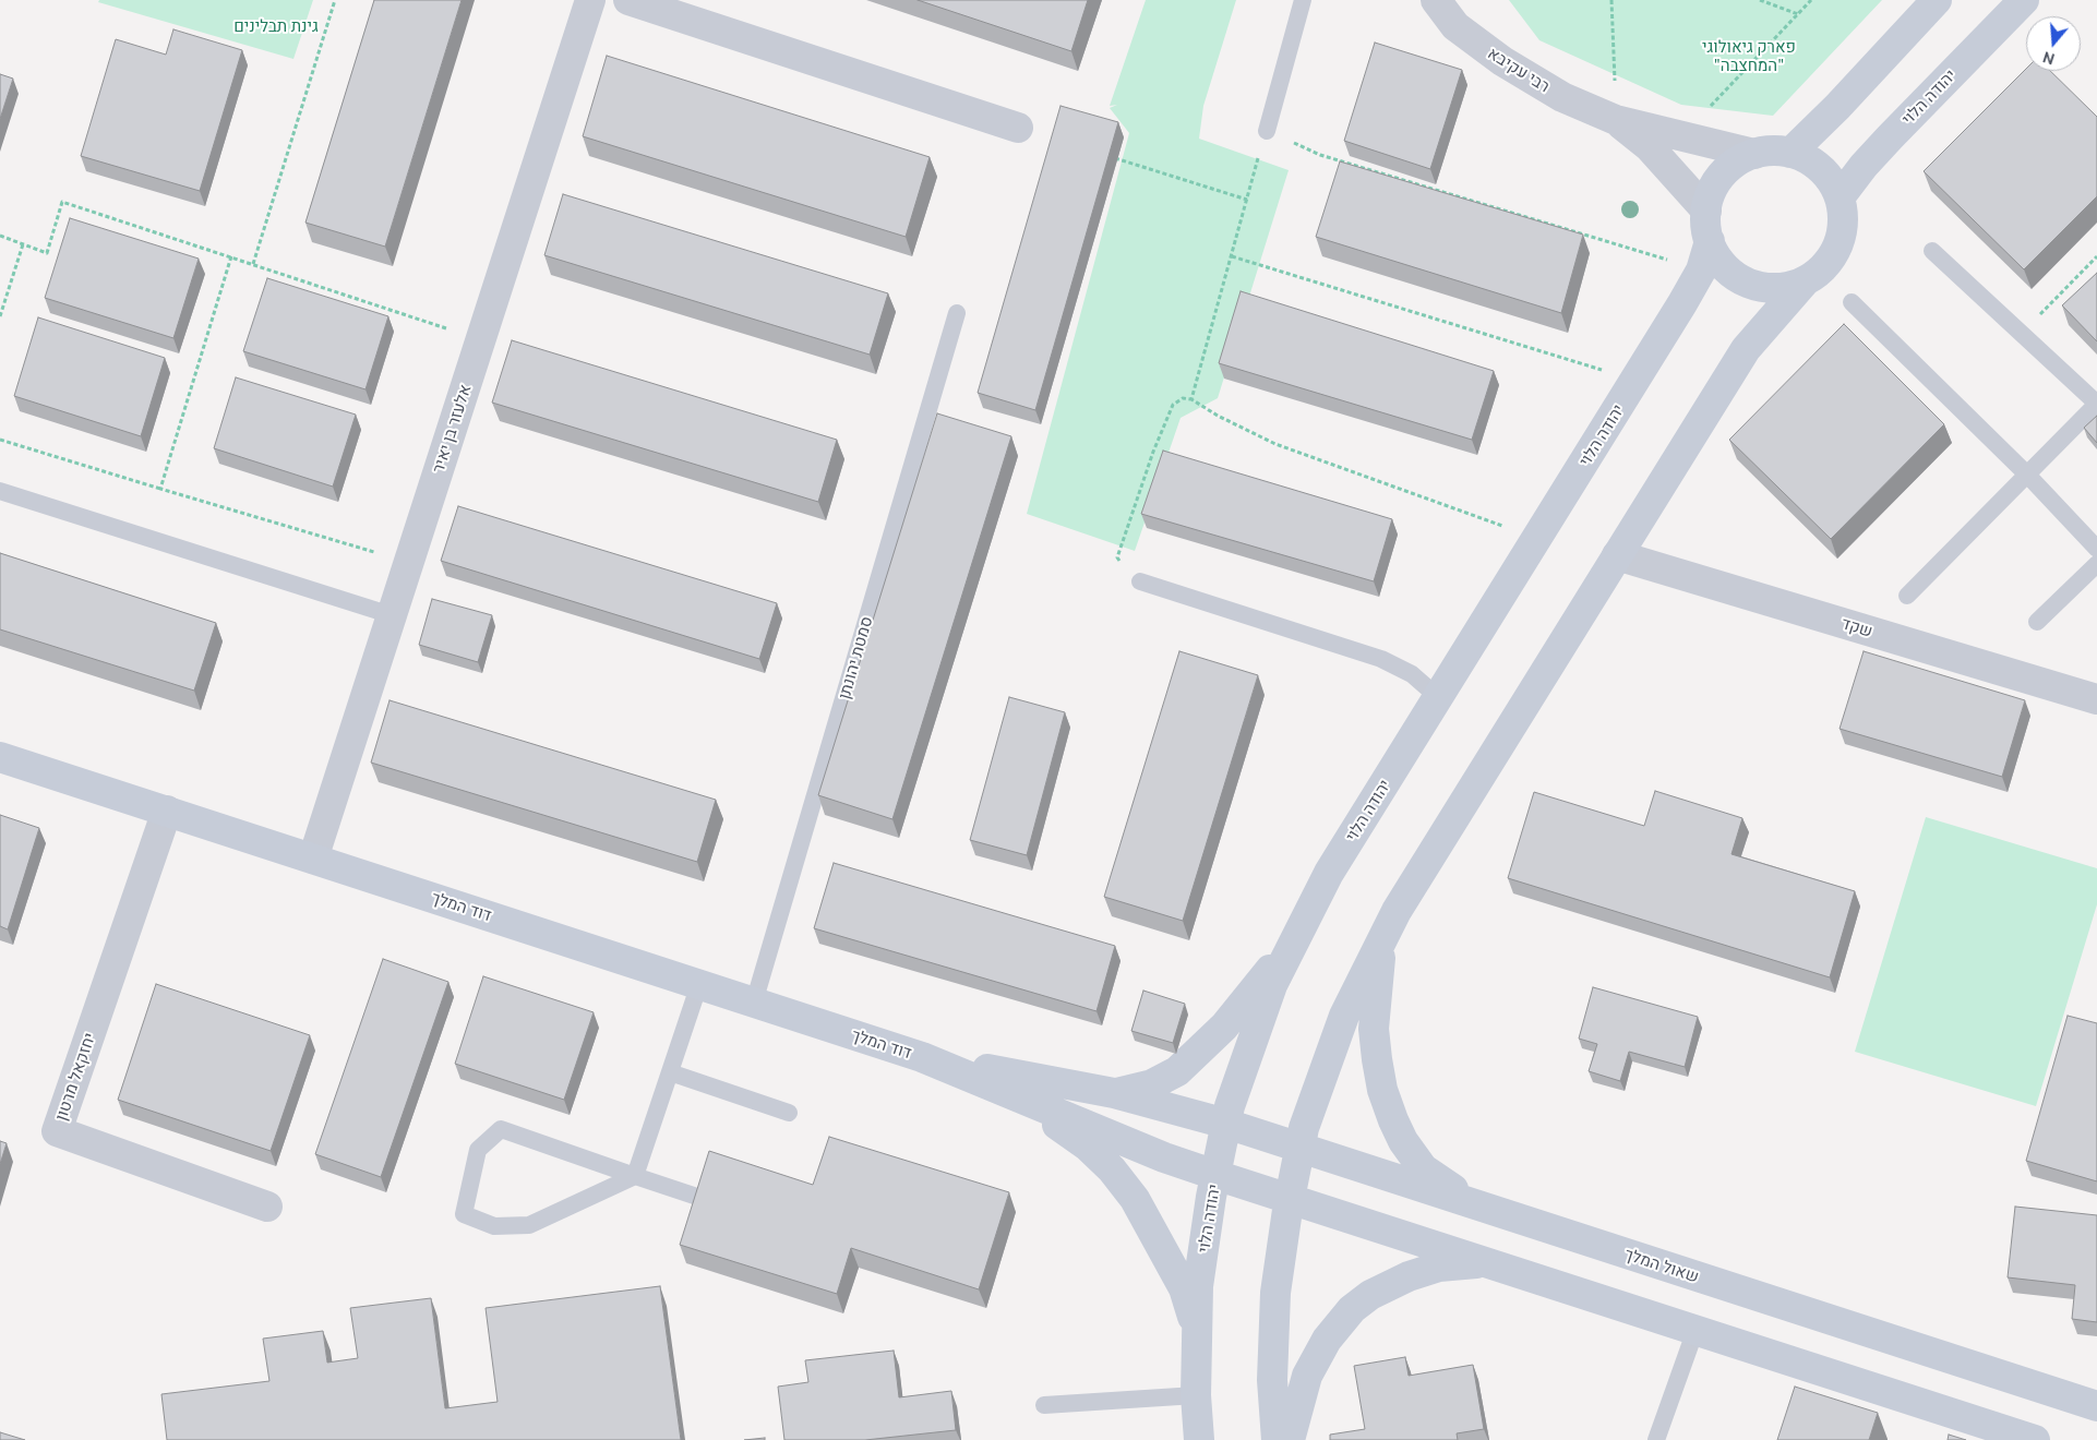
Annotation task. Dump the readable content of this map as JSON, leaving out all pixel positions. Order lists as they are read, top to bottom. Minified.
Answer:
{"streets":{"main road":["יהודה הלוי","דוד המלך","שאול המלך"],"street":["רבי עקיבא","אלעזר בן יאיר","שקד","יחזקאל מרטון"],"lane":["סמטת יהונתן"]},"crossings":[["רבי עקיבא","יהודה הלוי"],["יהודה הלוי","דוד המלך"],["יהודה הלוי","שאול המלך"],["אלעזר בן יאיר","דוד המלך"],["סמטת יהונתן","דוד המלך"],["דוד המלך","יחזקאל מרטון"],["דוד המלך","שאול המלך"]],"parks":["גינת תבלינים","פארק גיאולוגי \"המחצבה\""],"north":"bottom"}
